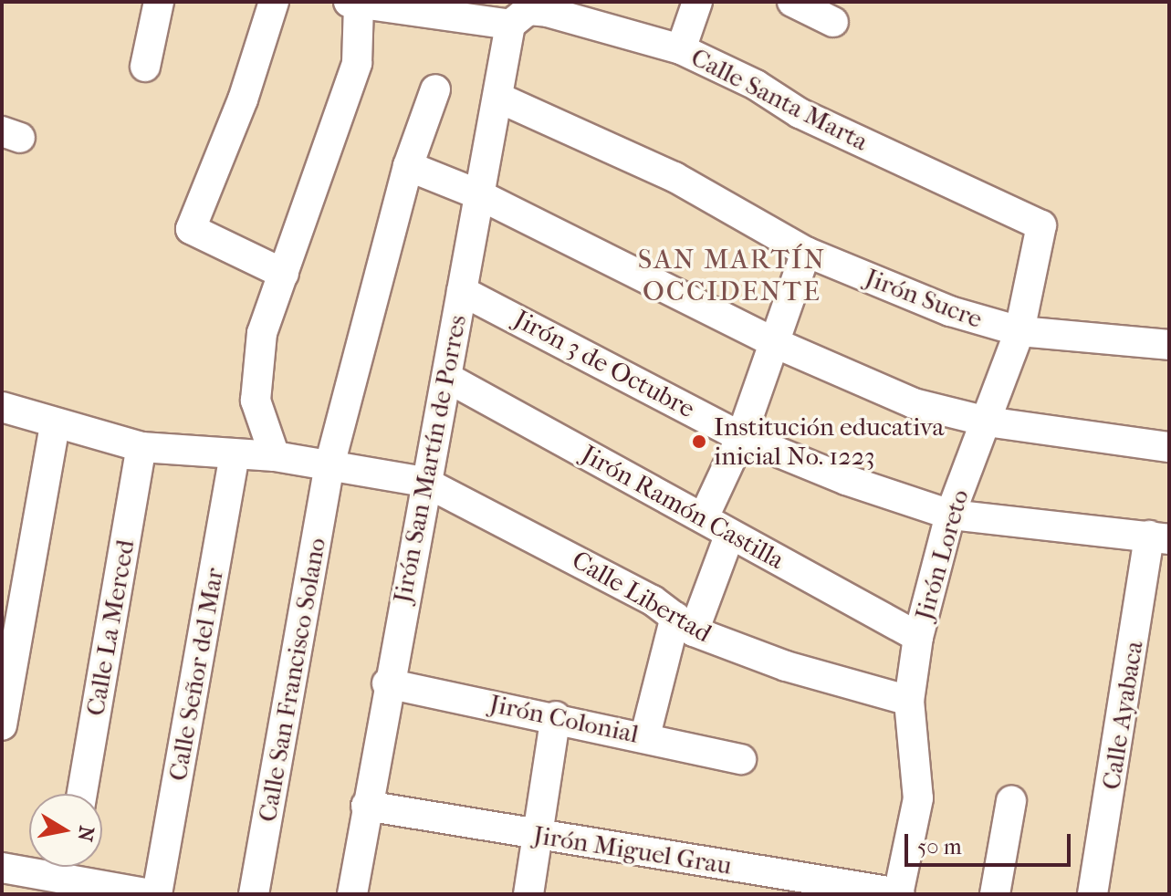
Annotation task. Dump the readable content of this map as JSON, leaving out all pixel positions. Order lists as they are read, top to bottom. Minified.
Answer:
{"streets":{"street":["Calle Santa Marta","Jirón Sucre","Jirón 3 de Octubre","Jirón San Martín de Porres","Jirón Ramón Castilla","Jirón Loreto","Calle Libertad","Calle La Merced","Calle Señor del Mar","Calle San Francisco Solano","Calle Ayabaca","Jirón Colonial","Jirón Miguel Grau"]},"crossings":[["Calle Santa Marta","Jirón San Martín de Porres"],["Calle Santa Marta","Jirón Loreto"],["Jirón Sucre","Jirón San Martín de Porres"],["Jirón Sucre","Jirón Loreto"],["Jirón 3 de Octubre","Jirón San Martín de Porres"],["Jirón 3 de Octubre","Jirón Loreto"],["Jirón 3 de Octubre","Calle Ayabaca"],["Jirón San Martín de Porres","Jirón Ramón Castilla"],["Jirón San Martín de Porres","Calle Libertad"],["Jirón San Martín de Porres","Jirón Colonial"],["Jirón San Martín de Porres","Jirón Miguel Grau"],["Jirón Ramón Castilla","Jirón Loreto"],["Jirón Loreto","Calle Libertad"],["Jirón Loreto","Jirón Miguel Grau"],["Calle Libertad","Calle La Merced"],["Calle Libertad","Calle Señor del Mar"],["Calle Libertad","Calle San Francisco Solano"]],"districts":["SAN MARTÍN OCCIDENTE"],"places":["Institución educativa inicial No. 1223"],"scale_bar":"50 m","north":"right"}
